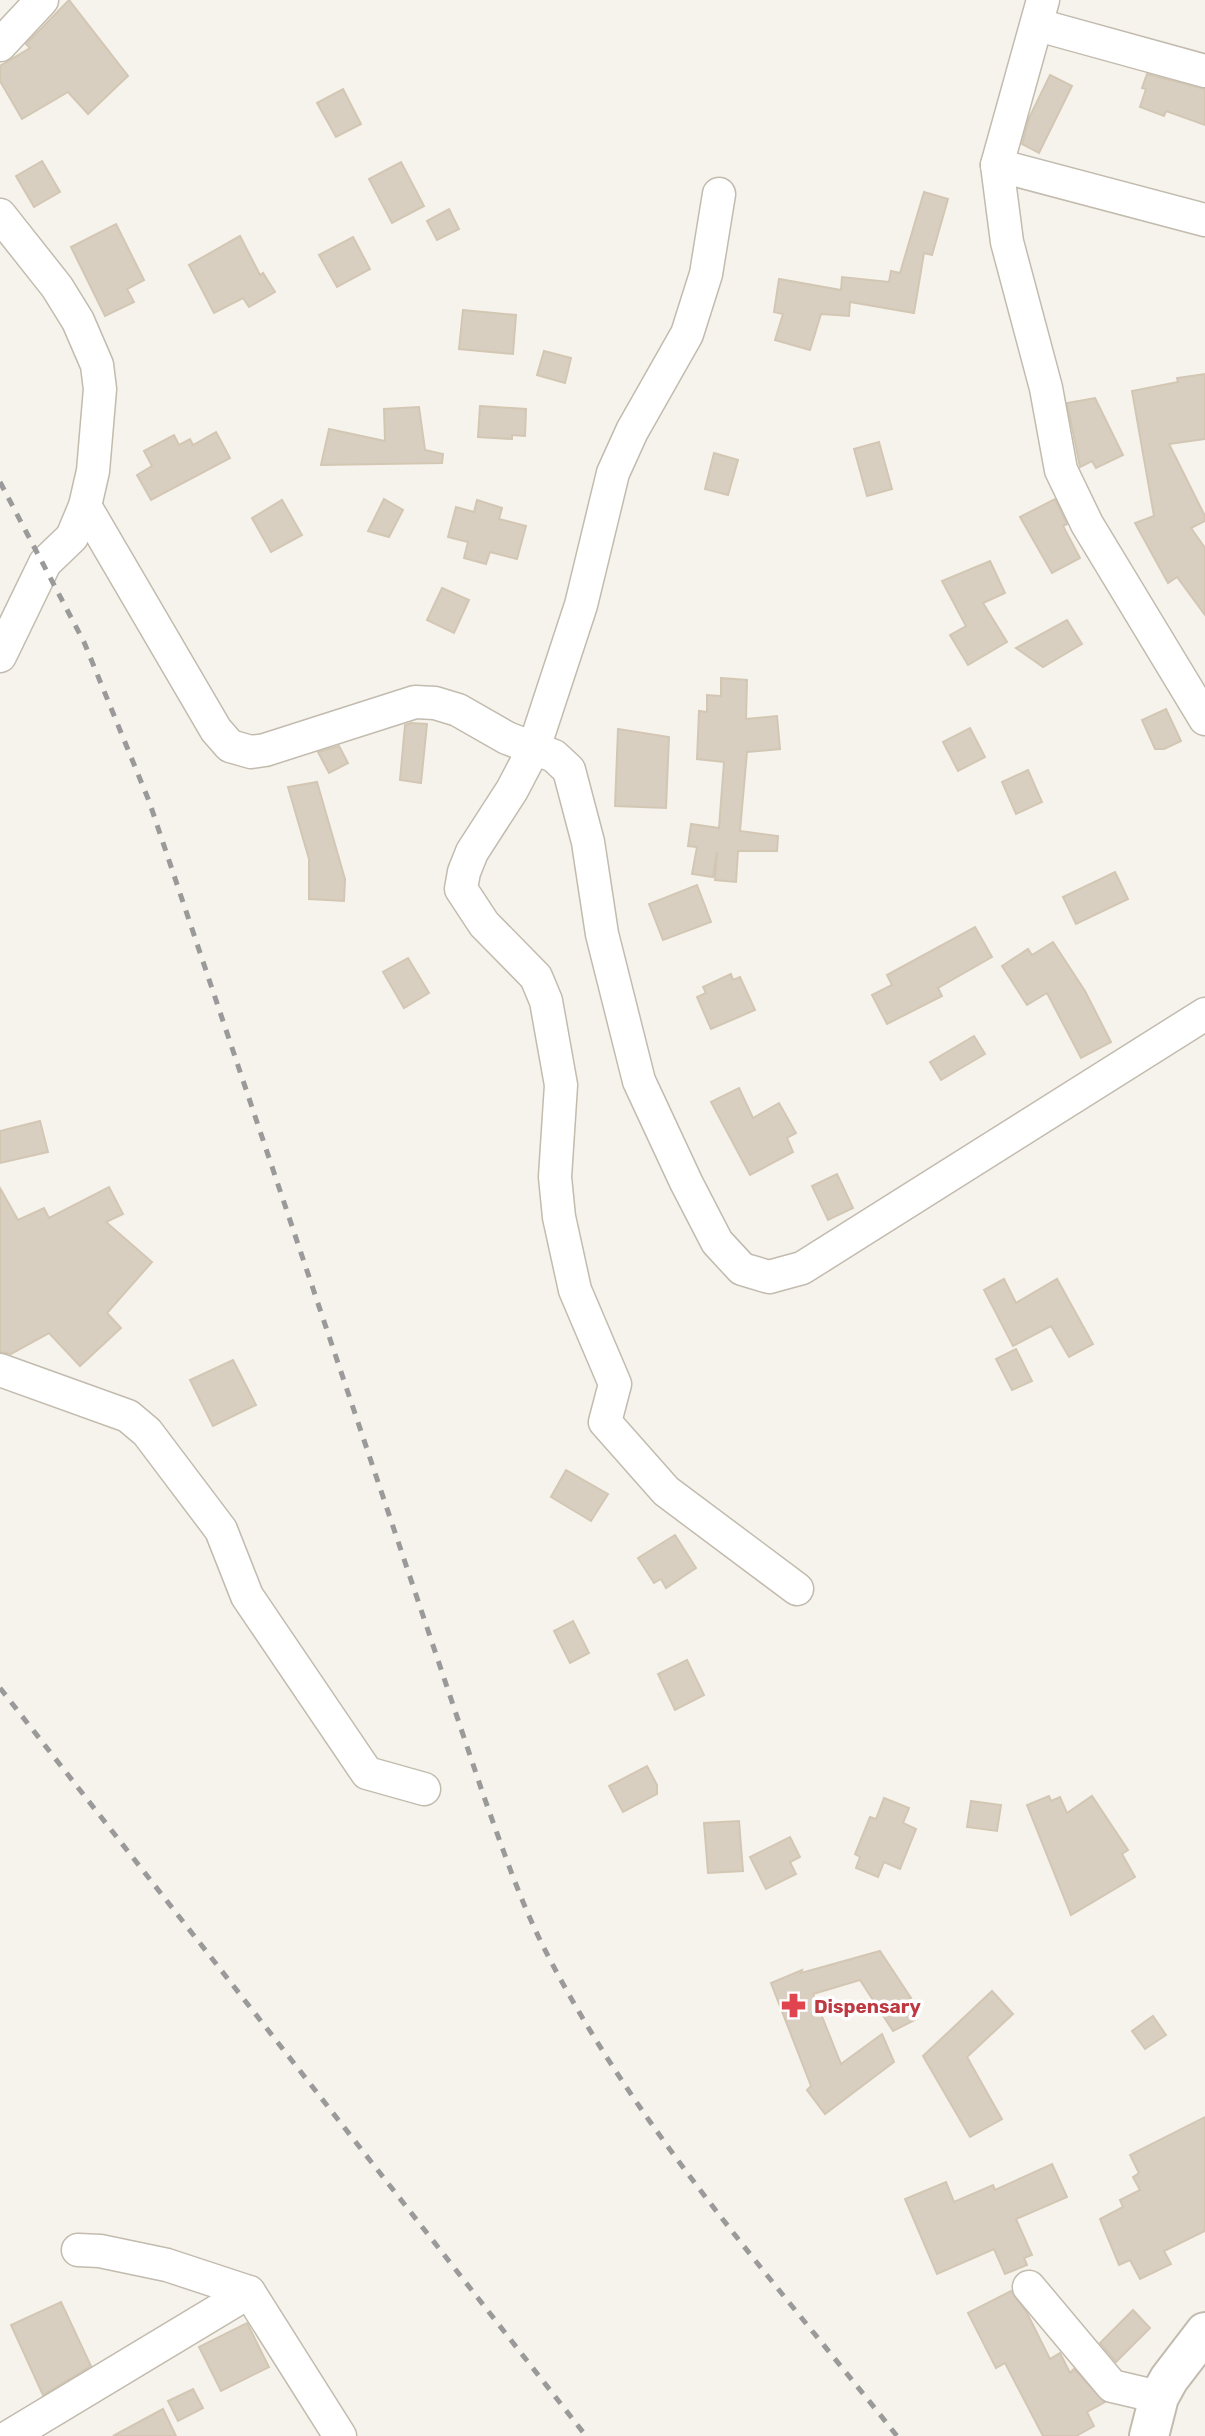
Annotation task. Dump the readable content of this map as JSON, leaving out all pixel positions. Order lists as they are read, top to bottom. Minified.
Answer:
{"places":{"pharmacy":["Dispensary"]}}
